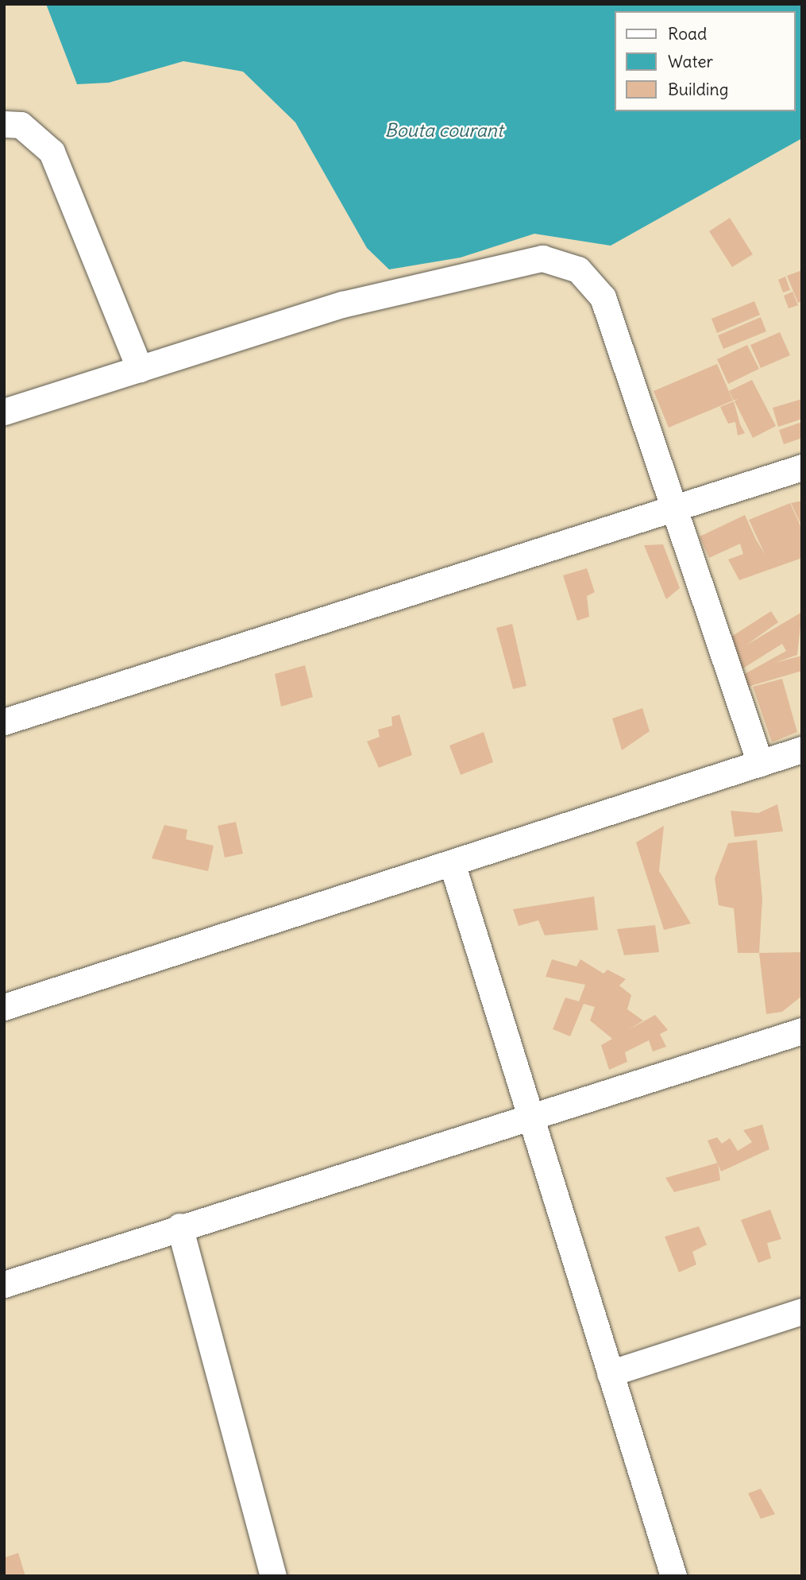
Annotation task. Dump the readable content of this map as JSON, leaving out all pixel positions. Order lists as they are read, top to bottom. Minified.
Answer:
{"water":["Bouta courant"],"legend":["Road","Water","Building"]}
